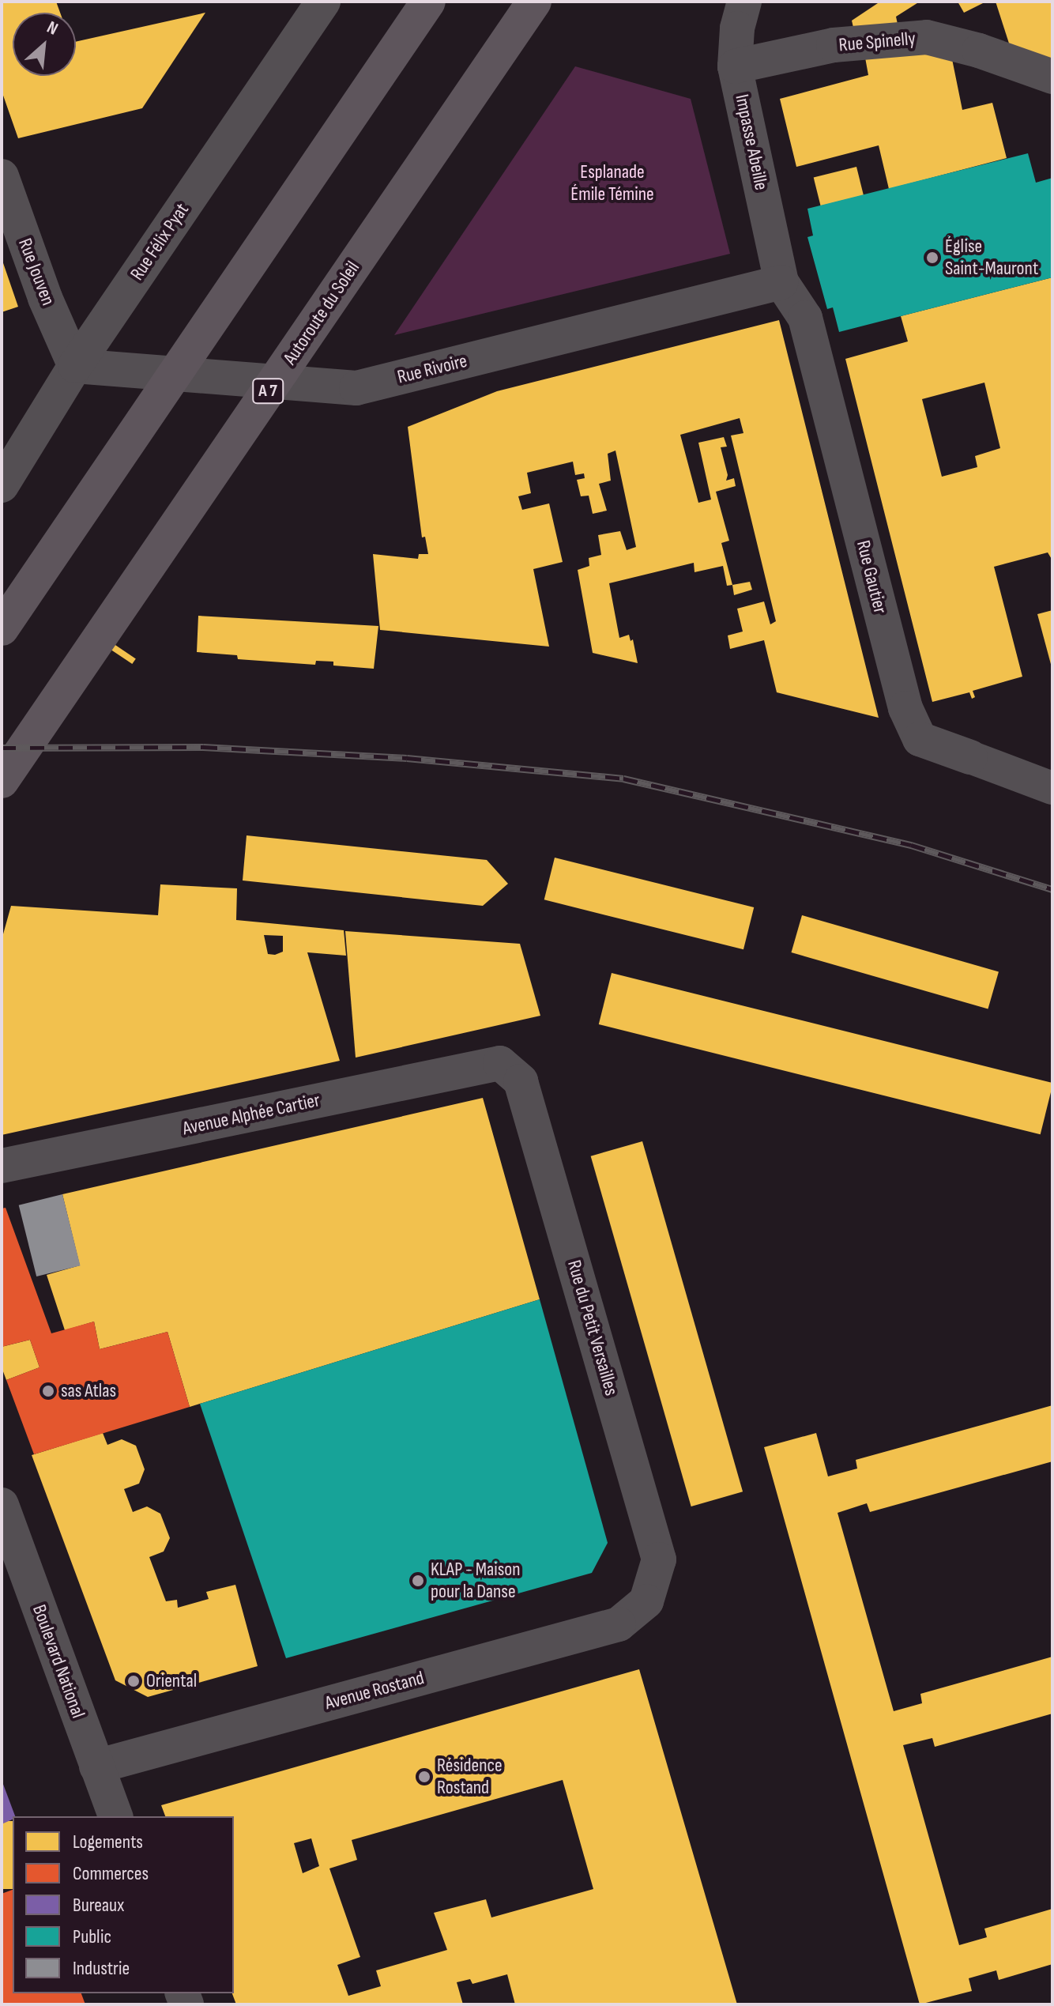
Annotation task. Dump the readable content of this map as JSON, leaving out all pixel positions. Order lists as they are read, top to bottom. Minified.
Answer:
{"streets":{"highway":["Autoroute du Soleil","A 7"],"street":["Rue Spinelly","Impasse Abeille","Rue Félix Pyat","Rue Jouven","Rue Rivoire","Rue Gautier","Avenue Alphée Cartier","Rue du Petit Versailles","Boulevard National","Avenue Rostand"]},"crossings":[["Rue Spinelly","Impasse Abeille"],["Impasse Abeille","Rue Rivoire"],["Impasse Abeille","Rue Gautier"],["Rue Félix Pyat","Rue Jouven"],["Rue Félix Pyat","Rue Rivoire"],["Rue Jouven","Rue Rivoire"],["Rue Rivoire","Rue Gautier"],["Avenue Alphée Cartier","Rue du Petit Versailles"],["Rue du Petit Versailles","Avenue Rostand"],["Boulevard National","Avenue Rostand"]],"parks":["Esplanade Émile Témine"],"places":["Église Saint-Mauront","sas Atlas","KLAP - Maison pour la Danse","Oriental","Résidence Rostand"],"legend":["Logements","Commerces","Bureaux","Public","Industrie"],"north":"top right"}
